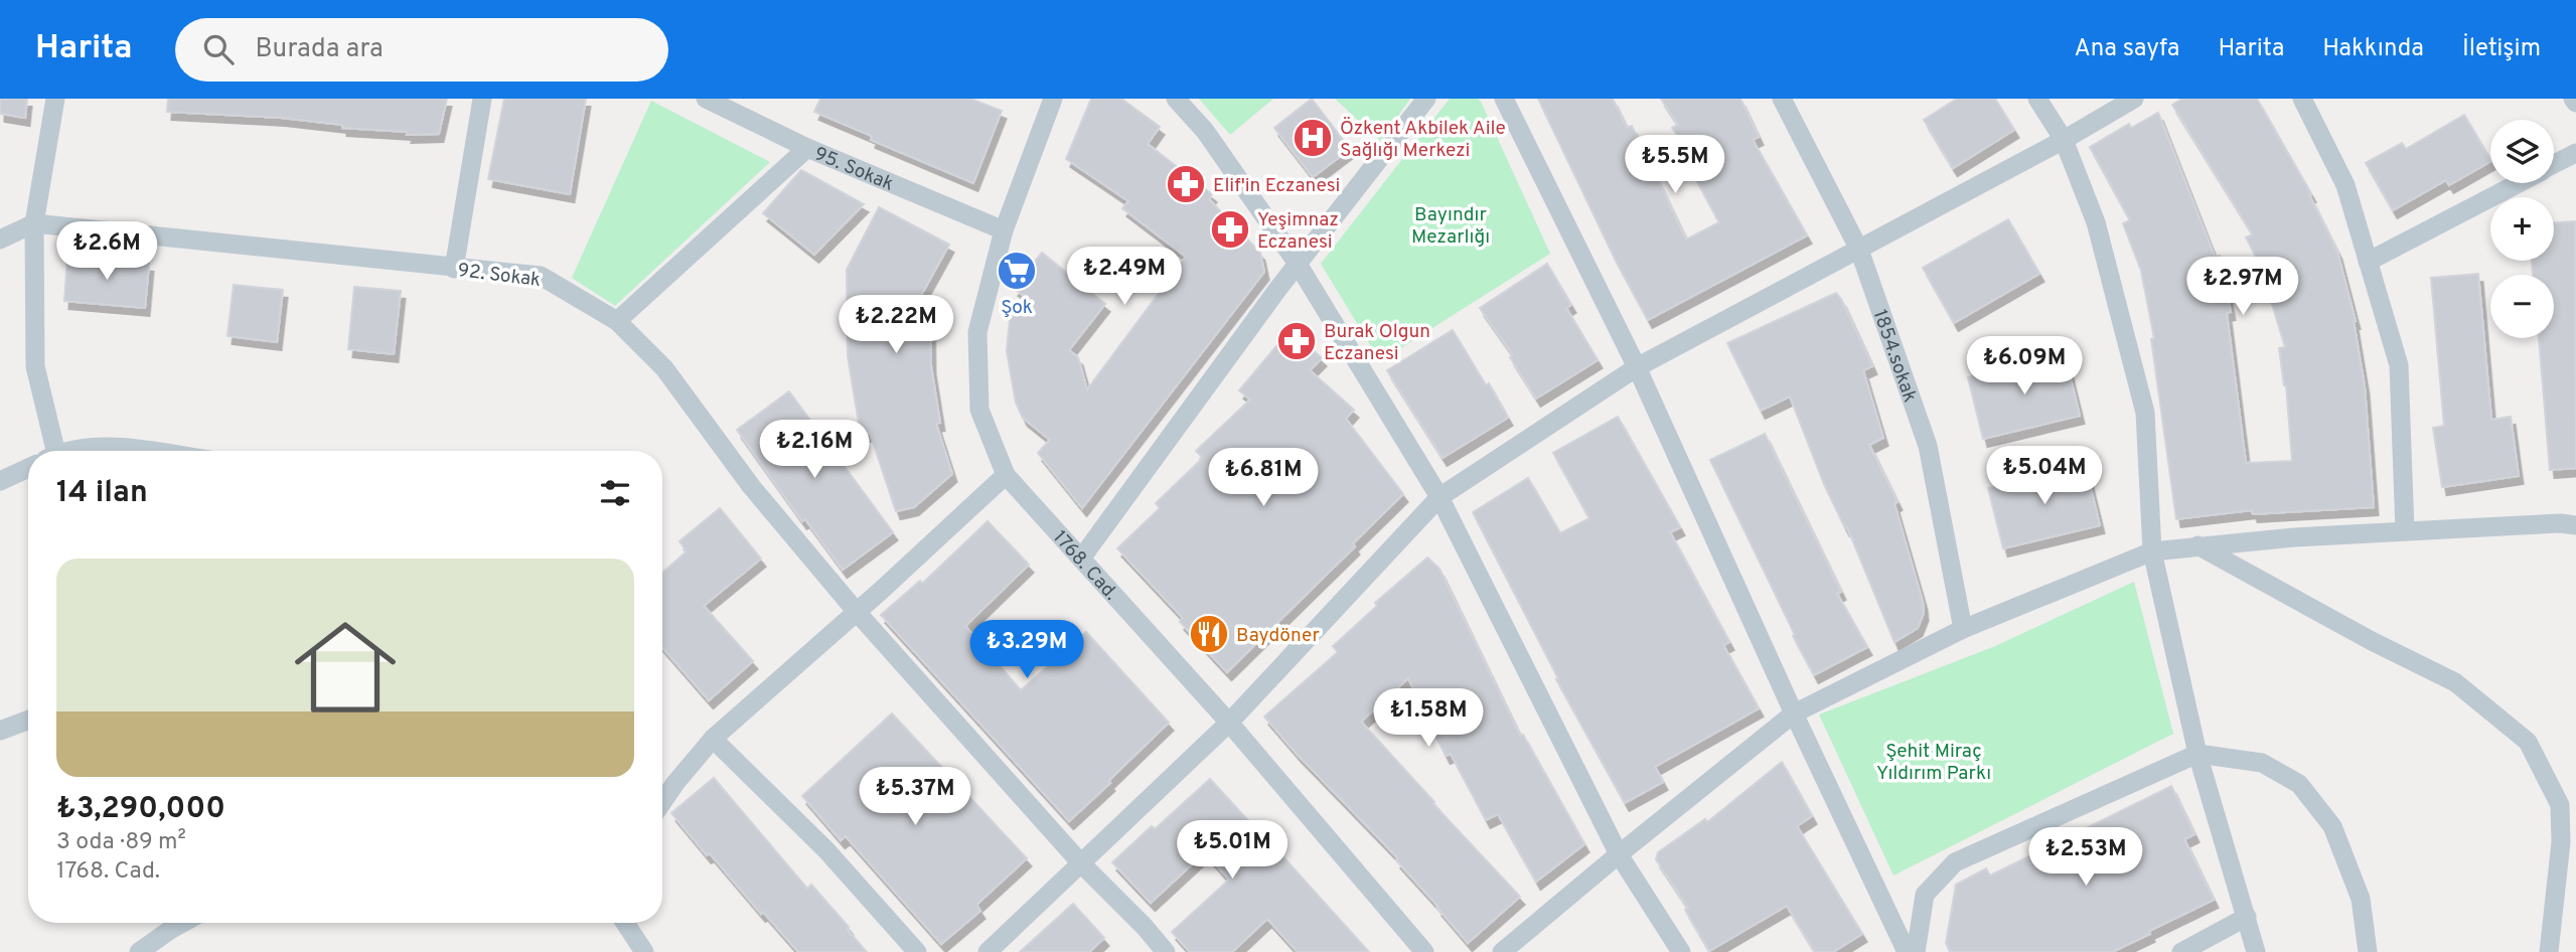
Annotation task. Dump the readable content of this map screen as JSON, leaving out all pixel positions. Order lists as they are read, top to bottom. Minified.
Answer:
{"streets":{"street":["95. Sokak","92. Sokak","1854.sokak","1768. Cad."]},"crossings":[["95. Sokak","1768. Cad."]],"parks":["Bayındır Mezarlığı","Şehit Miraç Yıldırım Parkı"],"places":{"hospital":["Özkent Akbilek Aile Sağlığı Merkezi"],"pharmacy":["Elif'in Eczanesi","Yeşimnaz Eczanesi","Burak Olgun Eczanesi"],"supermarket":["Şok"],"restaurant":["Baydöner"]},"page":{"header":"Harita","search":"Burada ara","nav":["Ana sayfa","Harita","Hakkında","İletişim"],"map_buttons":["+","−"],"price":["₺5.5M","₺2.6M","₺2.49M","₺2.97M","₺2.22M","₺6.09M","₺2.16M","₺5.04M","₺6.81M","₺3.29M","₺1.58M","₺5.37M","₺5.01M","₺2.53M"],"heading":"14 ilan","list":[{"name":"₺3,290,000","note":"3 oda · 89 m² · 1768. Cad."}]}}
